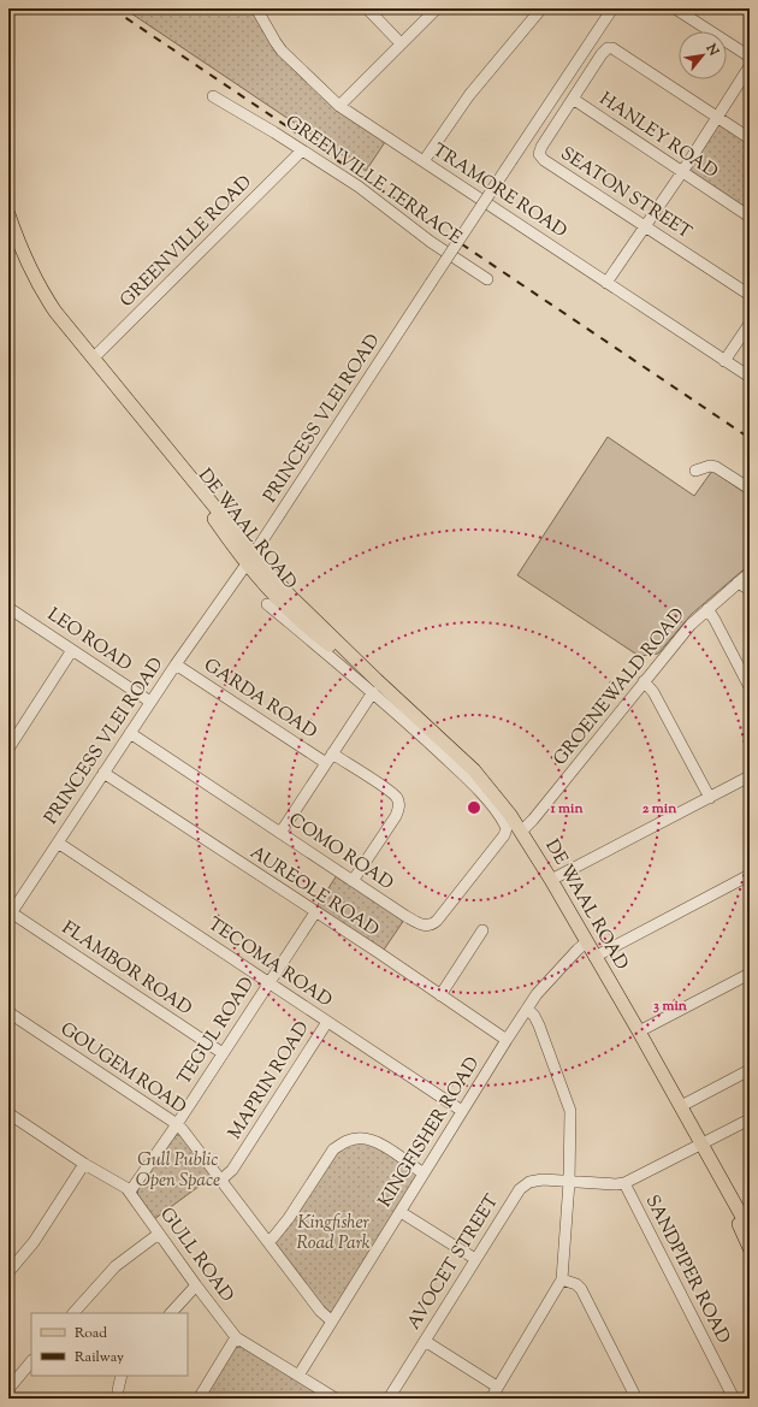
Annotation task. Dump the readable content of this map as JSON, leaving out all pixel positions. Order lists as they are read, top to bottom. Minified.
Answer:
{"streets":{"main road":["DE WAAL ROAD"],"street":["HANLEY ROAD","GREENVILLE TERRACE","TRAMORE ROAD","SEATON STREET","GREENVILLE ROAD","PRINCESS VLEI ROAD","LEO ROAD","GROENEWALD ROAD","GARDA ROAD","COMO ROAD","AUREOLE ROAD","TECOMA ROAD","FLAMBOR ROAD","TEGUL ROAD","GOUGEM ROAD","MAPRIN ROAD","KINGFISHER ROAD","GULL ROAD","AVOCET STREET","SANDPIPER ROAD"]},"crossings":[["HANLEY ROAD","SEATON STREET"],["GREENVILLE TERRACE","GREENVILLE ROAD"],["GREENVILLE ROAD","DE WAAL ROAD"],["PRINCESS VLEI ROAD","DE WAAL ROAD"],["PRINCESS VLEI ROAD","LEO ROAD"],["PRINCESS VLEI ROAD","GARDA ROAD"],["PRINCESS VLEI ROAD","COMO ROAD"],["PRINCESS VLEI ROAD","AUREOLE ROAD"],["PRINCESS VLEI ROAD","TECOMA ROAD"],["PRINCESS VLEI ROAD","FLAMBOR ROAD"],["DE WAAL ROAD","GROENEWALD ROAD"],["DE WAAL ROAD","COMO ROAD"],["DE WAAL ROAD","KINGFISHER ROAD"],["GARDA ROAD","COMO ROAD"],["AUREOLE ROAD","TEGUL ROAD"],["AUREOLE ROAD","KINGFISHER ROAD"],["TECOMA ROAD","TEGUL ROAD"],["TECOMA ROAD","MAPRIN ROAD"],["TECOMA ROAD","KINGFISHER ROAD"],["FLAMBOR ROAD","TEGUL ROAD"],["TEGUL ROAD","GOUGEM ROAD"],["TEGUL ROAD","GULL ROAD"],["GOUGEM ROAD","MAPRIN ROAD"],["GOUGEM ROAD","KINGFISHER ROAD"],["KINGFISHER ROAD","GULL ROAD"],["AVOCET STREET","SANDPIPER ROAD"]],"parks":["Gull Public Open Space","Kingfisher Road Park"],"legend":["Road","Railway"],"north":"top right","rings":["1 min","2 min","3 min"]}
